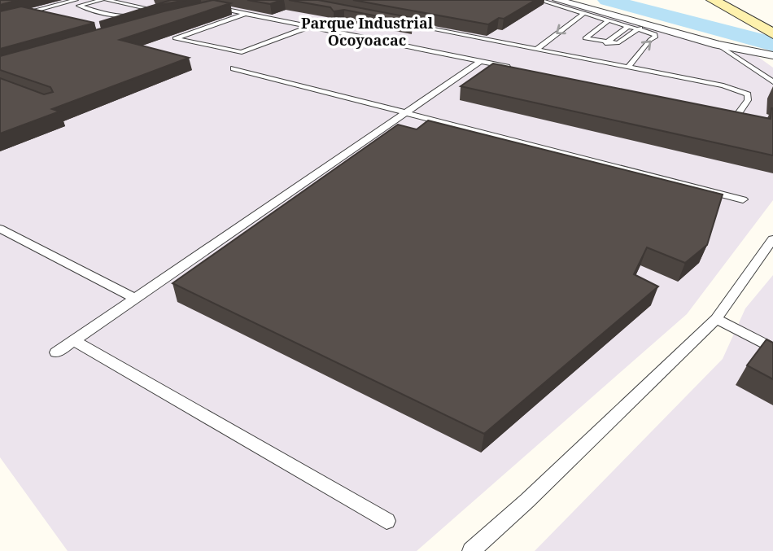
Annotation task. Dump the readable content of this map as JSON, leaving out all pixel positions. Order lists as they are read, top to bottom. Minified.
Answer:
{"districts":["Parque Industrial Ocoyoacac"]}
